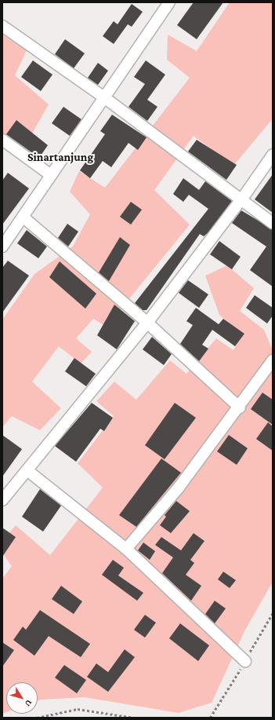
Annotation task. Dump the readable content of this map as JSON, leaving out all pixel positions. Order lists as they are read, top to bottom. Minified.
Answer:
{"districts":["Sinartanjung"],"north":"bottom right"}
